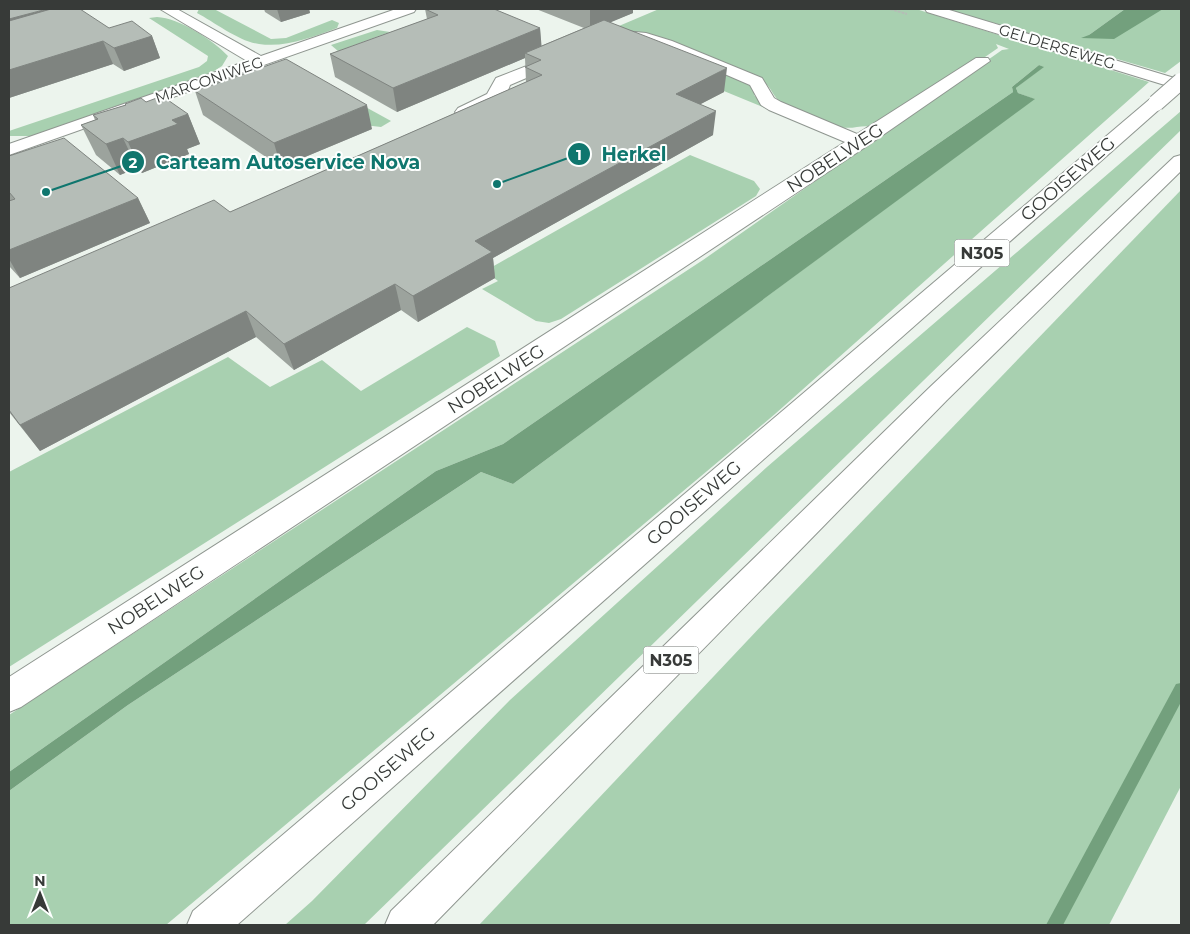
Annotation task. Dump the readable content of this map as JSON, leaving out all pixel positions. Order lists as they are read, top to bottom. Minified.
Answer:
{"streets":{"main road":["GELDERSEWEG","MARCONIWEG","NOBELWEG","GOOISEWEG","N305"]},"places":["Herkel","Carteam Autoservice Nova"],"north":"top"}
